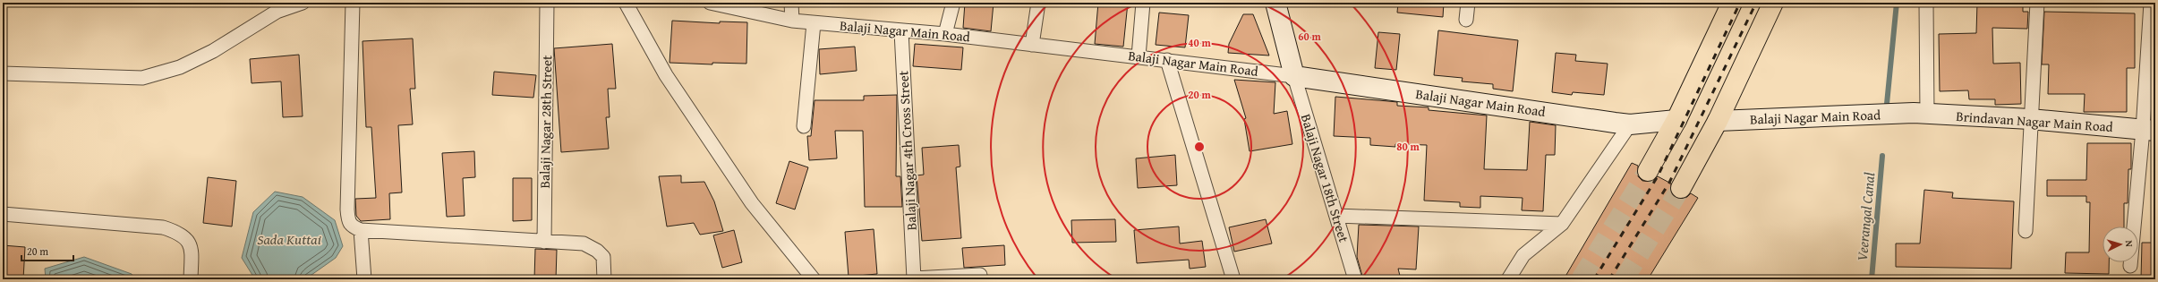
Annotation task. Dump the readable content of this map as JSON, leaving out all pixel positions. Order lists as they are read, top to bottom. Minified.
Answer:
{"streets":{"street":["Balaji Nagar Main Road","Balaji Nagar 28th Street","Brindavan Nagar Main Road","Balaji Nagar 4th Cross Street","Balaji Nagar 18th Street"]},"crossings":[["Balaji Nagar Main Road","Brindavan Nagar Main Road"],["Balaji Nagar Main Road","Balaji Nagar 4th Cross Street"],["Balaji Nagar Main Road","Balaji Nagar 18th Street"]],"water":["Veerangal Canal","Sada Kuttai"],"scale_bar":"20 m","north":"right","rings":["60 m","40 m","20 m","80 m"]}
